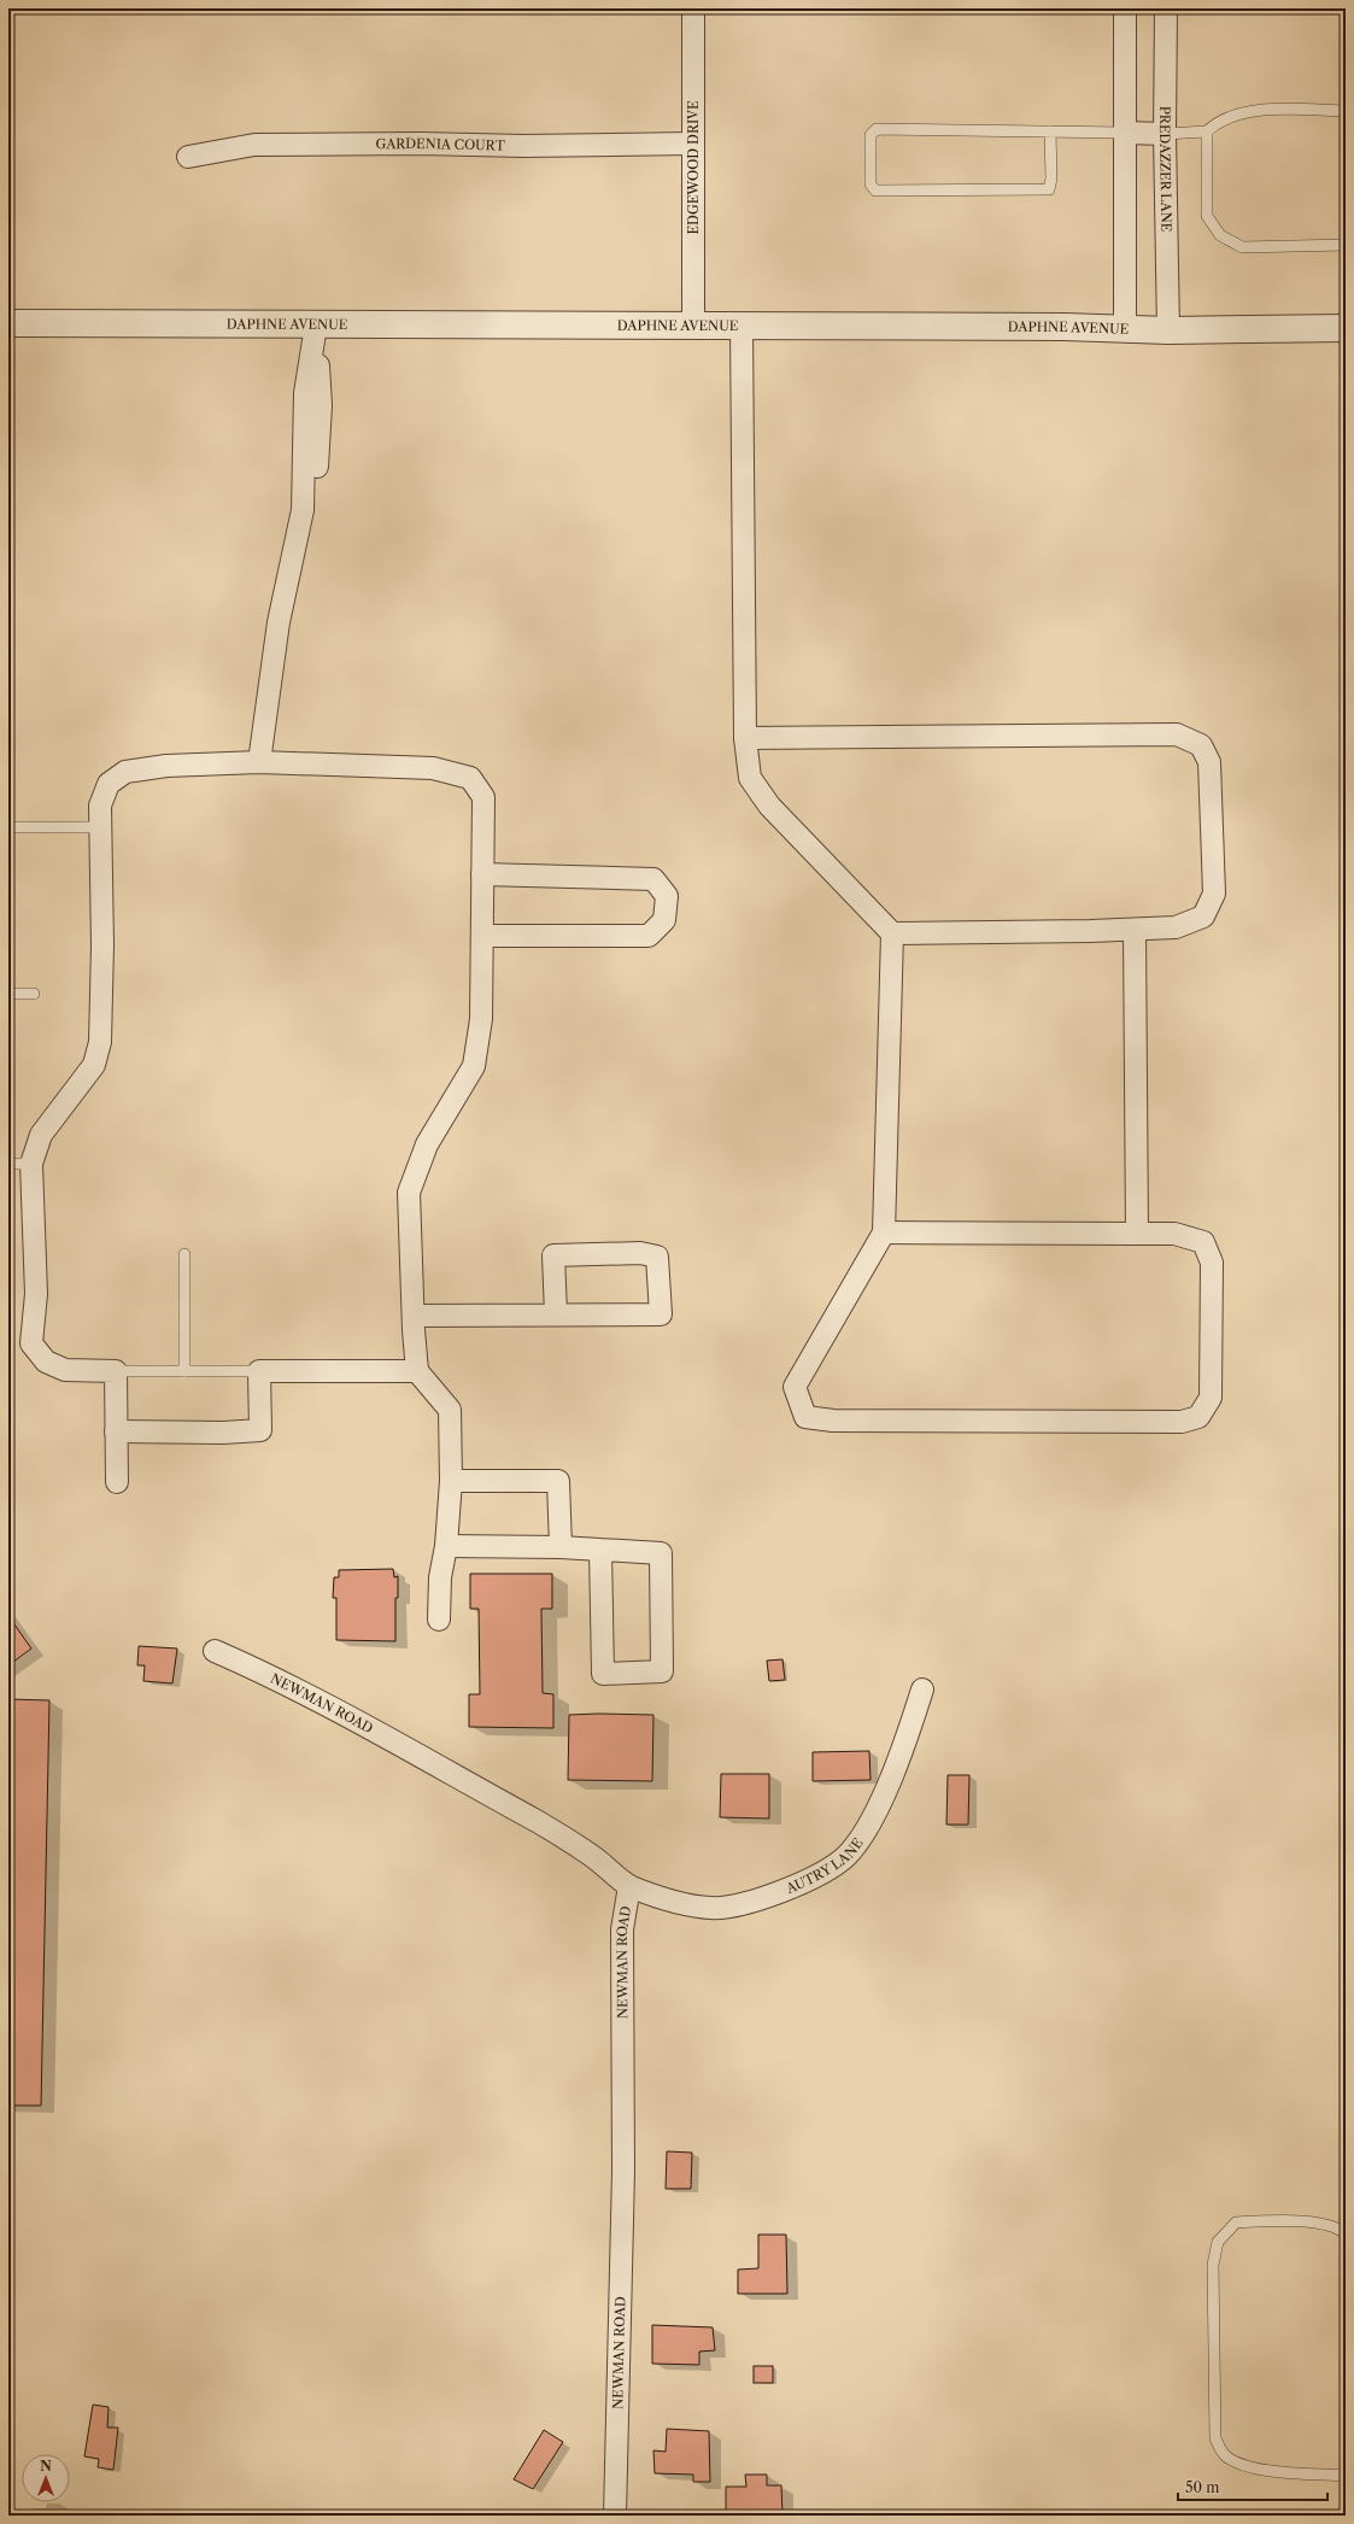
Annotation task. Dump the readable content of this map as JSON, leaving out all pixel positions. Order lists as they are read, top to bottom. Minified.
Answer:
{"streets":{"street":["GARDENIA COURT","EDGEWOOD DRIVE","PREDAZZER LANE","DAPHNE AVENUE","NEWMAN ROAD","AUTRY LANE"]},"crossings":[["GARDENIA COURT","EDGEWOOD DRIVE"],["EDGEWOOD DRIVE","DAPHNE AVENUE"],["PREDAZZER LANE","DAPHNE AVENUE"],["NEWMAN ROAD","AUTRY LANE"]],"scale_bar":"50 m","north":"top"}
